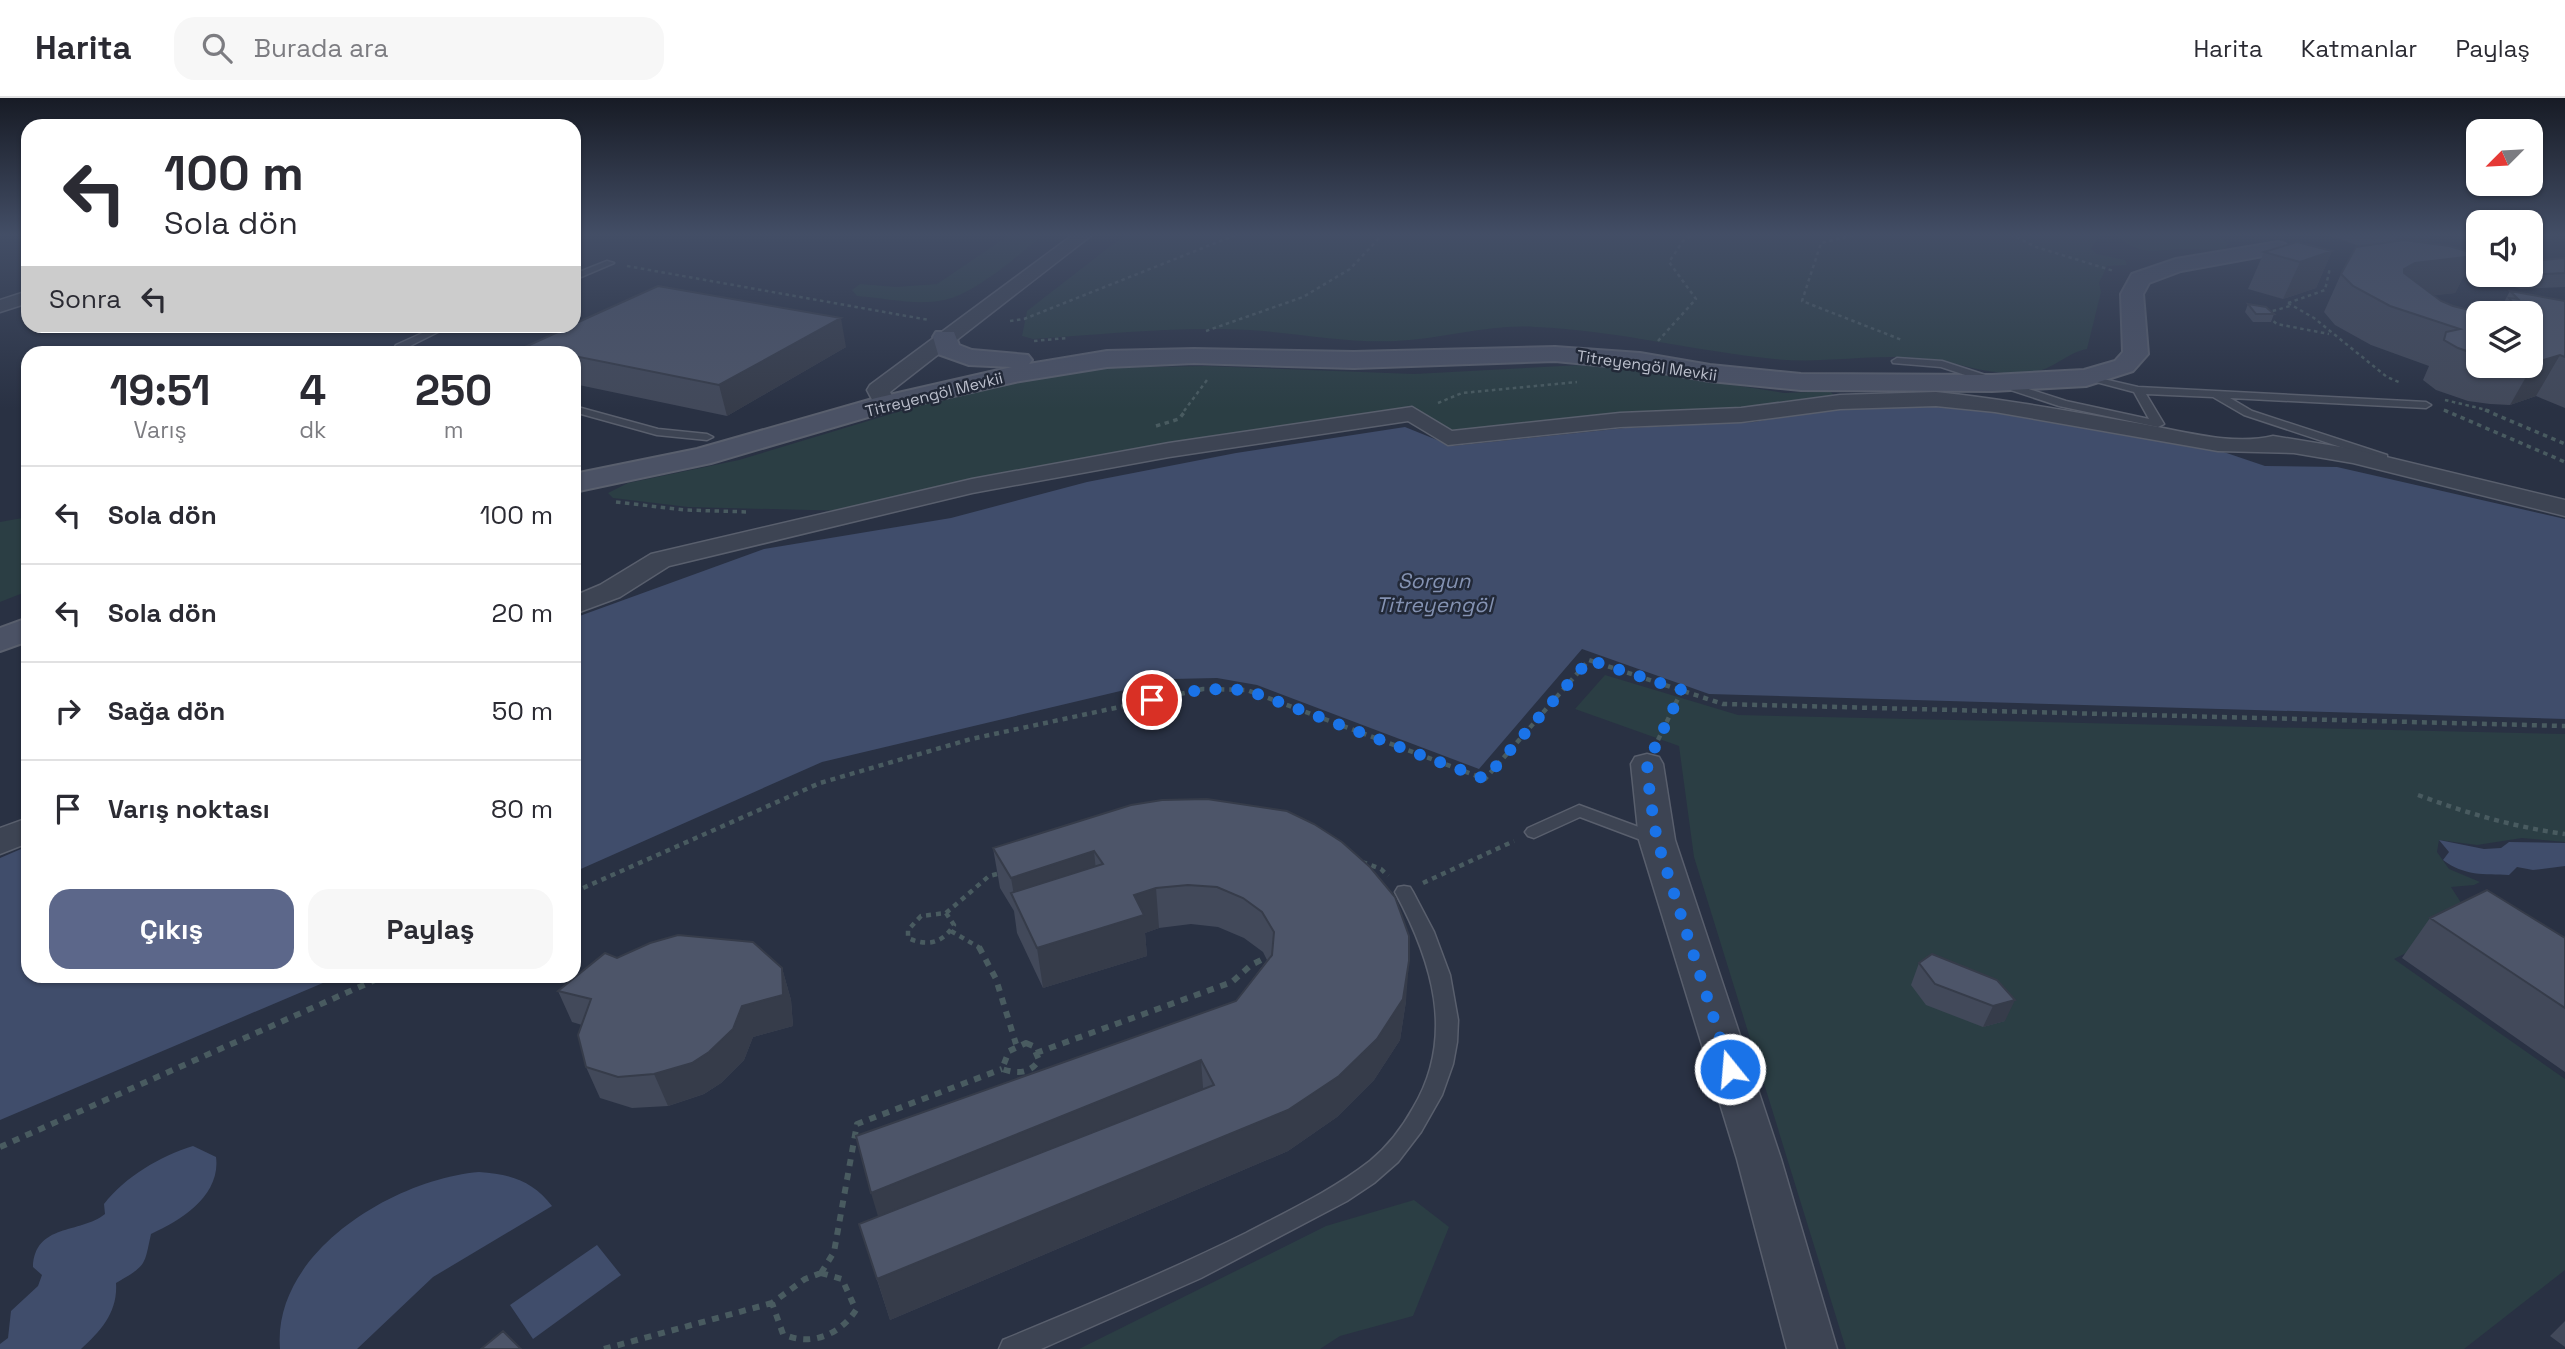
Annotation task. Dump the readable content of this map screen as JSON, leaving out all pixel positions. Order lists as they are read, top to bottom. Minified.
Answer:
{"streets":{"street":["Titreyengöl Mevkii"]},"water":["Sorgun Titreyengöl"],"north":"bottom left","page":{"header":"Harita","search":"Burada ara","nav":["Harita","Katmanlar","Paylaş"],"turn":["100 m","Sola dön"],"then":"Sonra","eta":["19:51","Varış","4","dk","250","m"],"list":[{"name":"Sola dön","value":"100 m"},{"name":"Sola dön","value":"20 m"},{"name":"Sağa dön","value":"50 m"},{"name":"Varış noktası","value":"80 m"}],"buttons":["Çıkış","Paylaş"]}}
